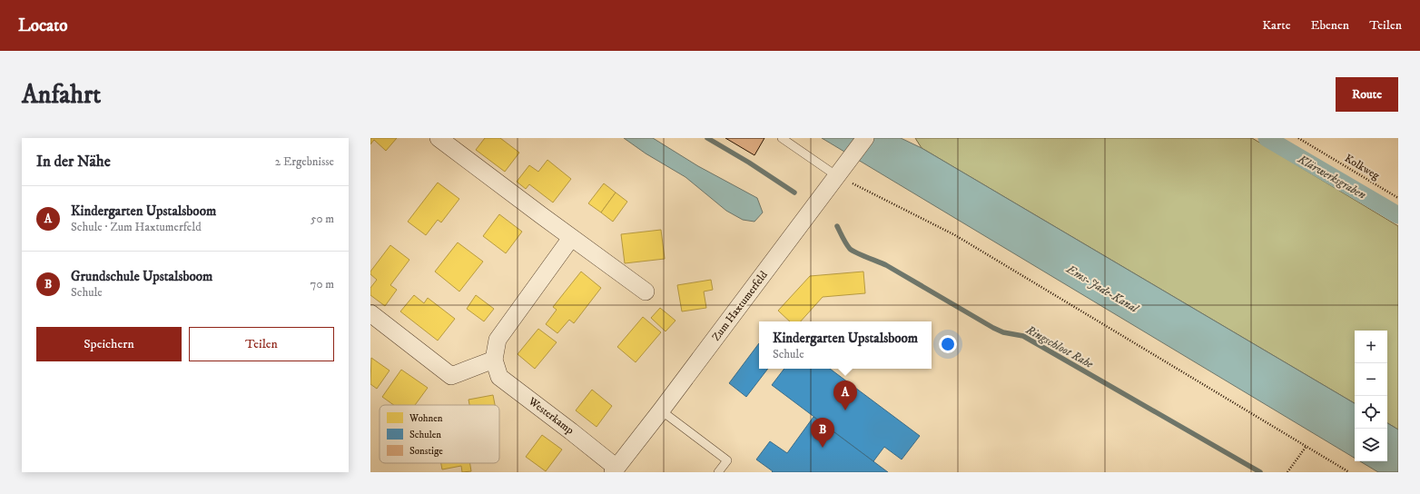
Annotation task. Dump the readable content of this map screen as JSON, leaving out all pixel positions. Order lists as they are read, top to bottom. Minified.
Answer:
{"streets":{"street":["Zum Haxtumerfeld","Westerkamp"],"path":["Kolkweg"]},"crossings":[["Zum Haxtumerfeld","Westerkamp"]],"water":["Klärwerksgraben","Ems-Jade-Kanal","Ringschloot Rahe"],"legend":["Wohnen","Schulen","Sonstige"],"page":{"header":"Locato","nav":["Karte","Ebenen","Teilen"],"buttons":["Route",["Speichern","Teilen"]],"title":"Anfahrt","heading":["In der Nähe","2 Ergebnisse"],"list":[{"mark":"A","name":"Kindergarten Upstalsboom","note":"Schule · Zum Haxtumerfeld","value":"50 m"},{"mark":"B","name":"Grundschule Upstalsboom","note":"Schule","value":"70 m"}],"popup":["Kindergarten Upstalsboom","Schule"],"map_buttons":["+","−"],"pins":["A","B"]}}
